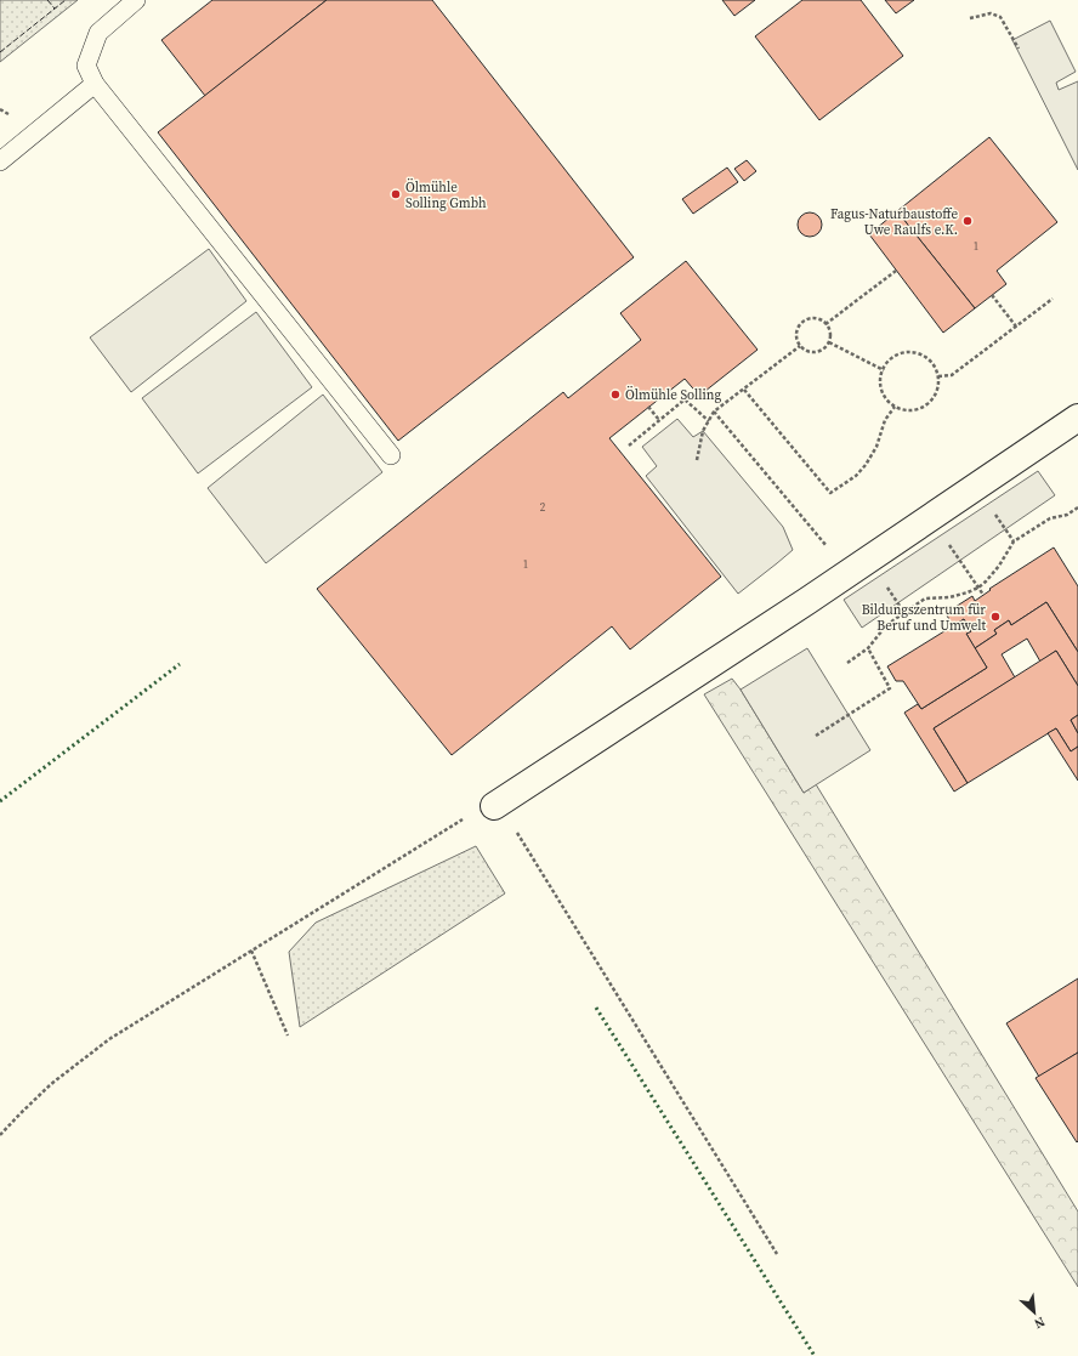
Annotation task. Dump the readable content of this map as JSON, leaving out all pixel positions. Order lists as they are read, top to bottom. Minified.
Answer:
{"places":["Ölmühle Solling Gmbh","Fagus-Naturbaustoffe Uwe Raulfs e.K.","Ölmühle Solling","Bildungszentrum für Beruf und Umwelt"],"house_numbers":["1","2","1"],"north":"bottom right"}
